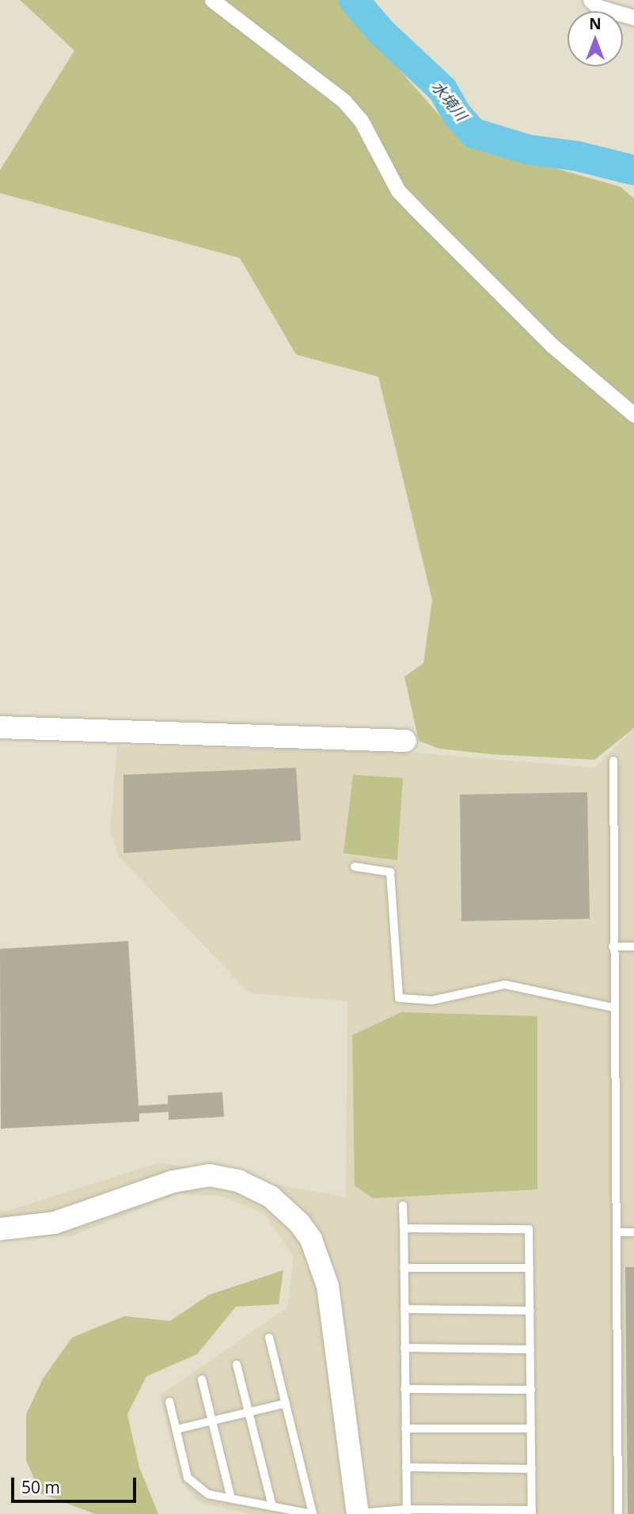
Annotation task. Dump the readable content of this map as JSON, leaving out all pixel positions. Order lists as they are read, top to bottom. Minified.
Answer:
{"water":["水境川"],"scale_bar":"50 m","north":"top"}
